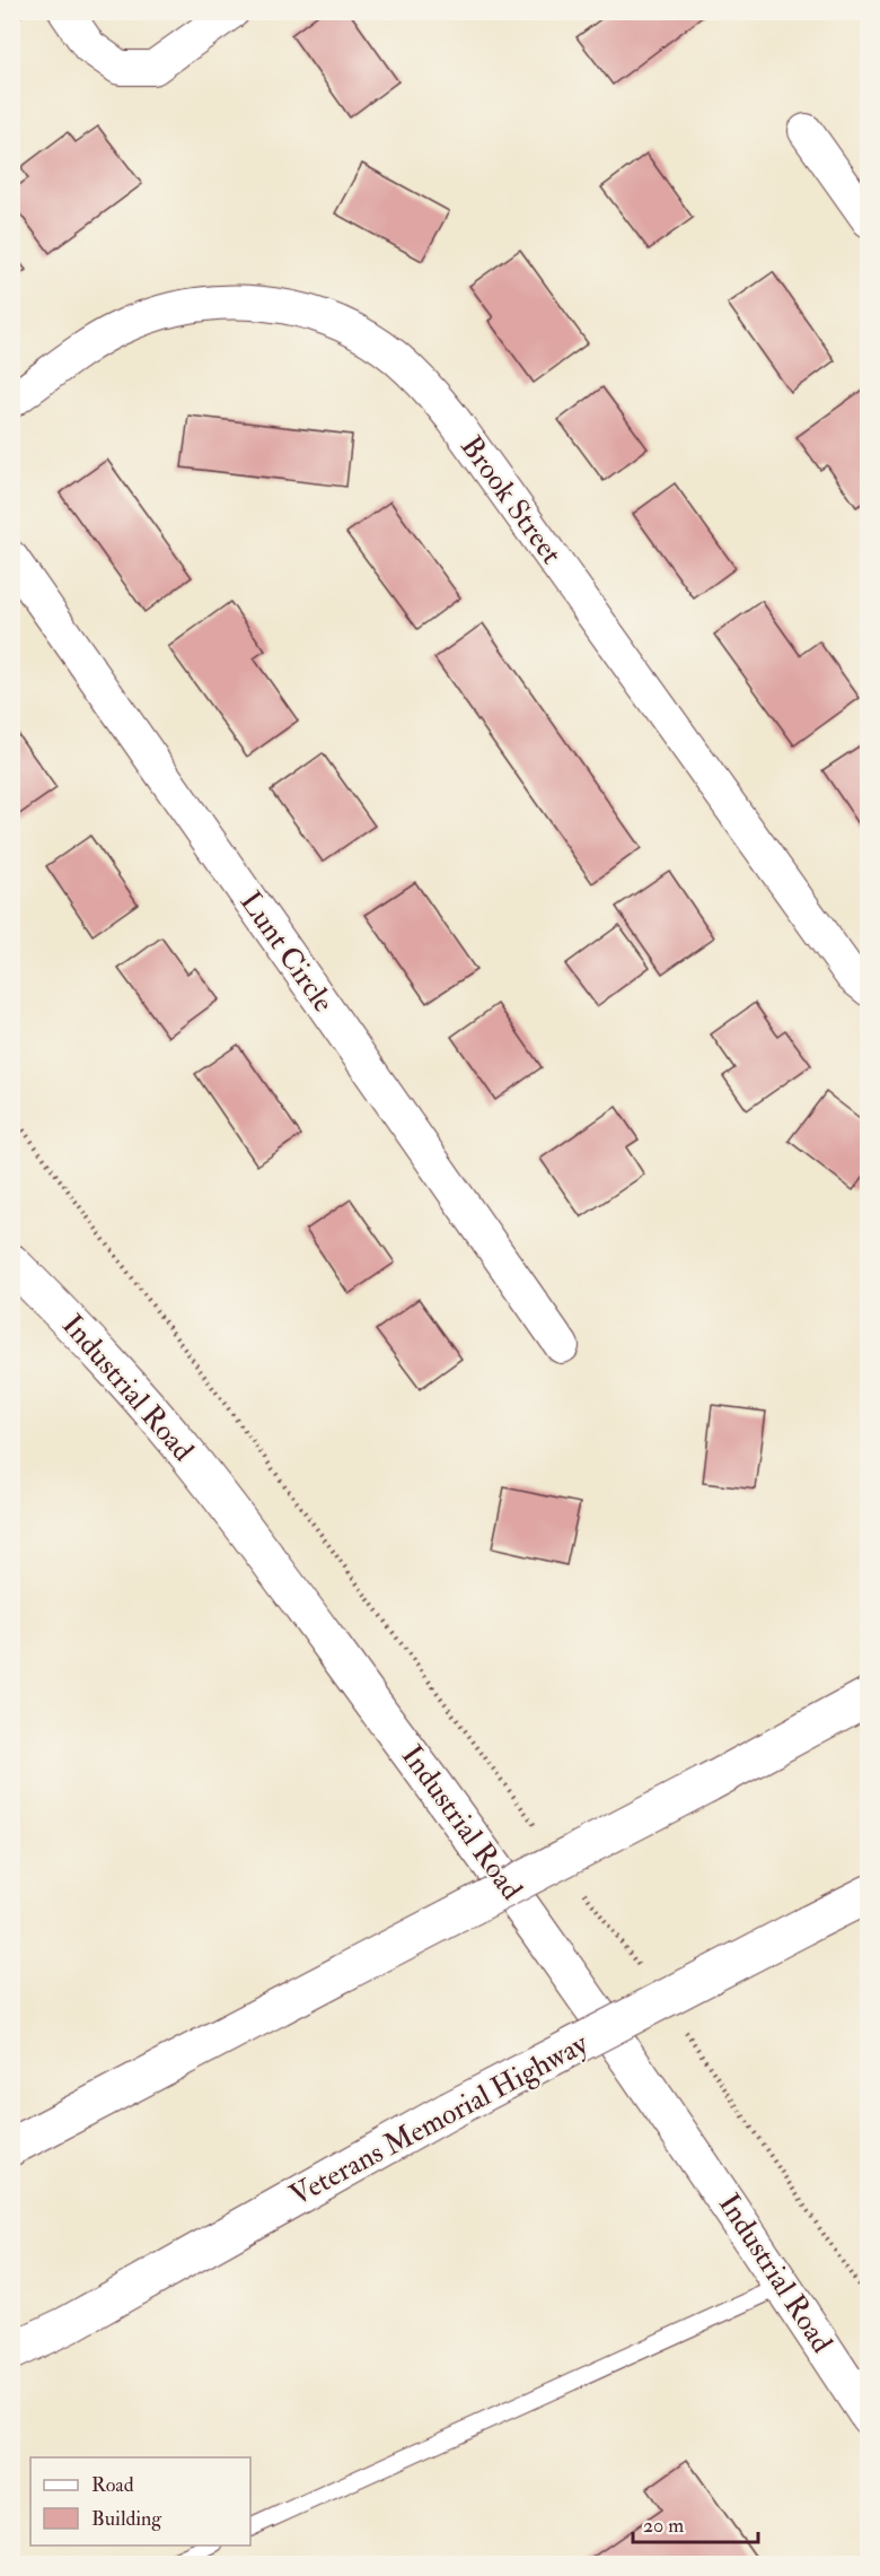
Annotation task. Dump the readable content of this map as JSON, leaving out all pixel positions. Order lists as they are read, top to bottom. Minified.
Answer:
{"streets":{"main road":["Industrial Road","Veterans Memorial Highway"],"street":["Brook Street","Lunt Circle"]},"legend":["Road","Building"],"scale_bar":"20 m"}
